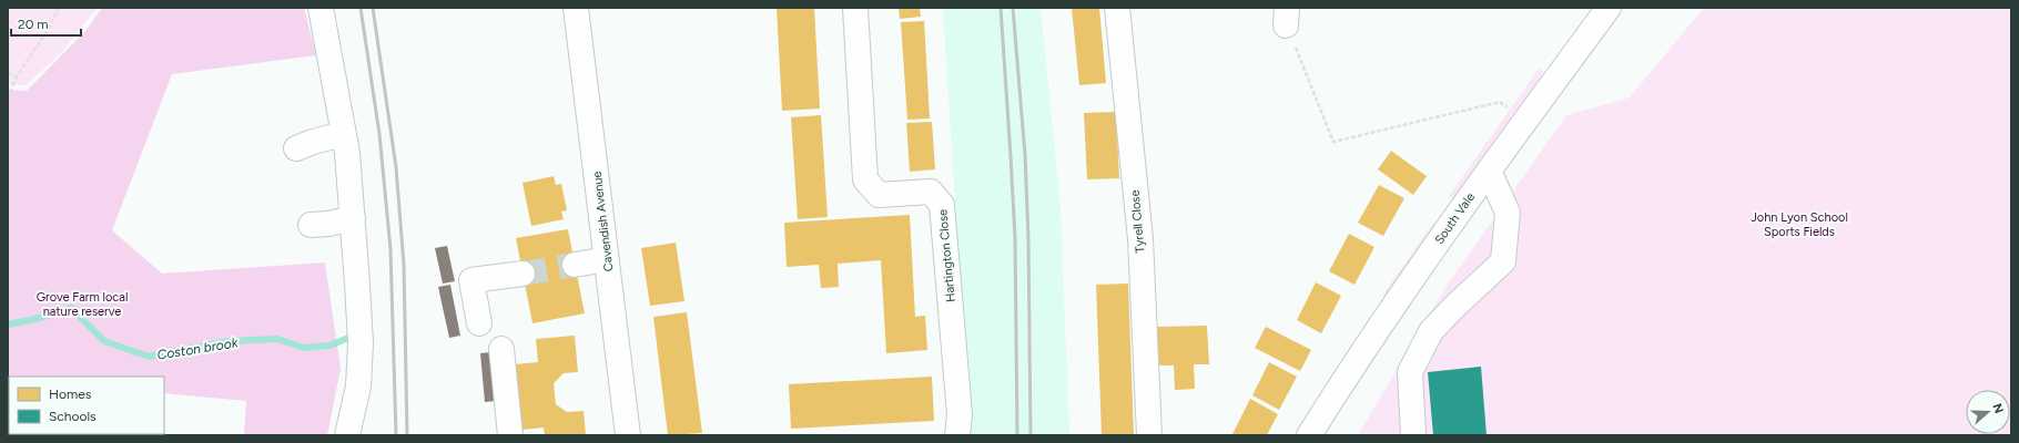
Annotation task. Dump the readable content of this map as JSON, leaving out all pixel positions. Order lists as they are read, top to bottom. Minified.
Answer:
{"streets":{"street":["South Vale","Cavendish Avenue","Tyrell Close","Hartington Close"]},"water":["Coston brook"],"parks":["John Lyon School Sports Fields","Grove Farm local nature reserve"],"legend":["Homes","Schools"],"scale_bar":"20 m","north":"right"}
